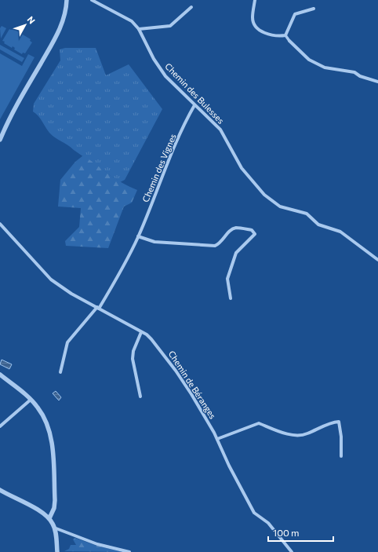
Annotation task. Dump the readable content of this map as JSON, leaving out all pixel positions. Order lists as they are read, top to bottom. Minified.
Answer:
{"streets":{"street":["Chemin des Bulesses","Chemin des Vignes","Chemin de Béranges"]},"crossings":[["Chemin des Bulesses","Chemin des Vignes"],["Chemin des Vignes","Chemin de Béranges"]],"scale_bar":"100 m","north":"top right"}
